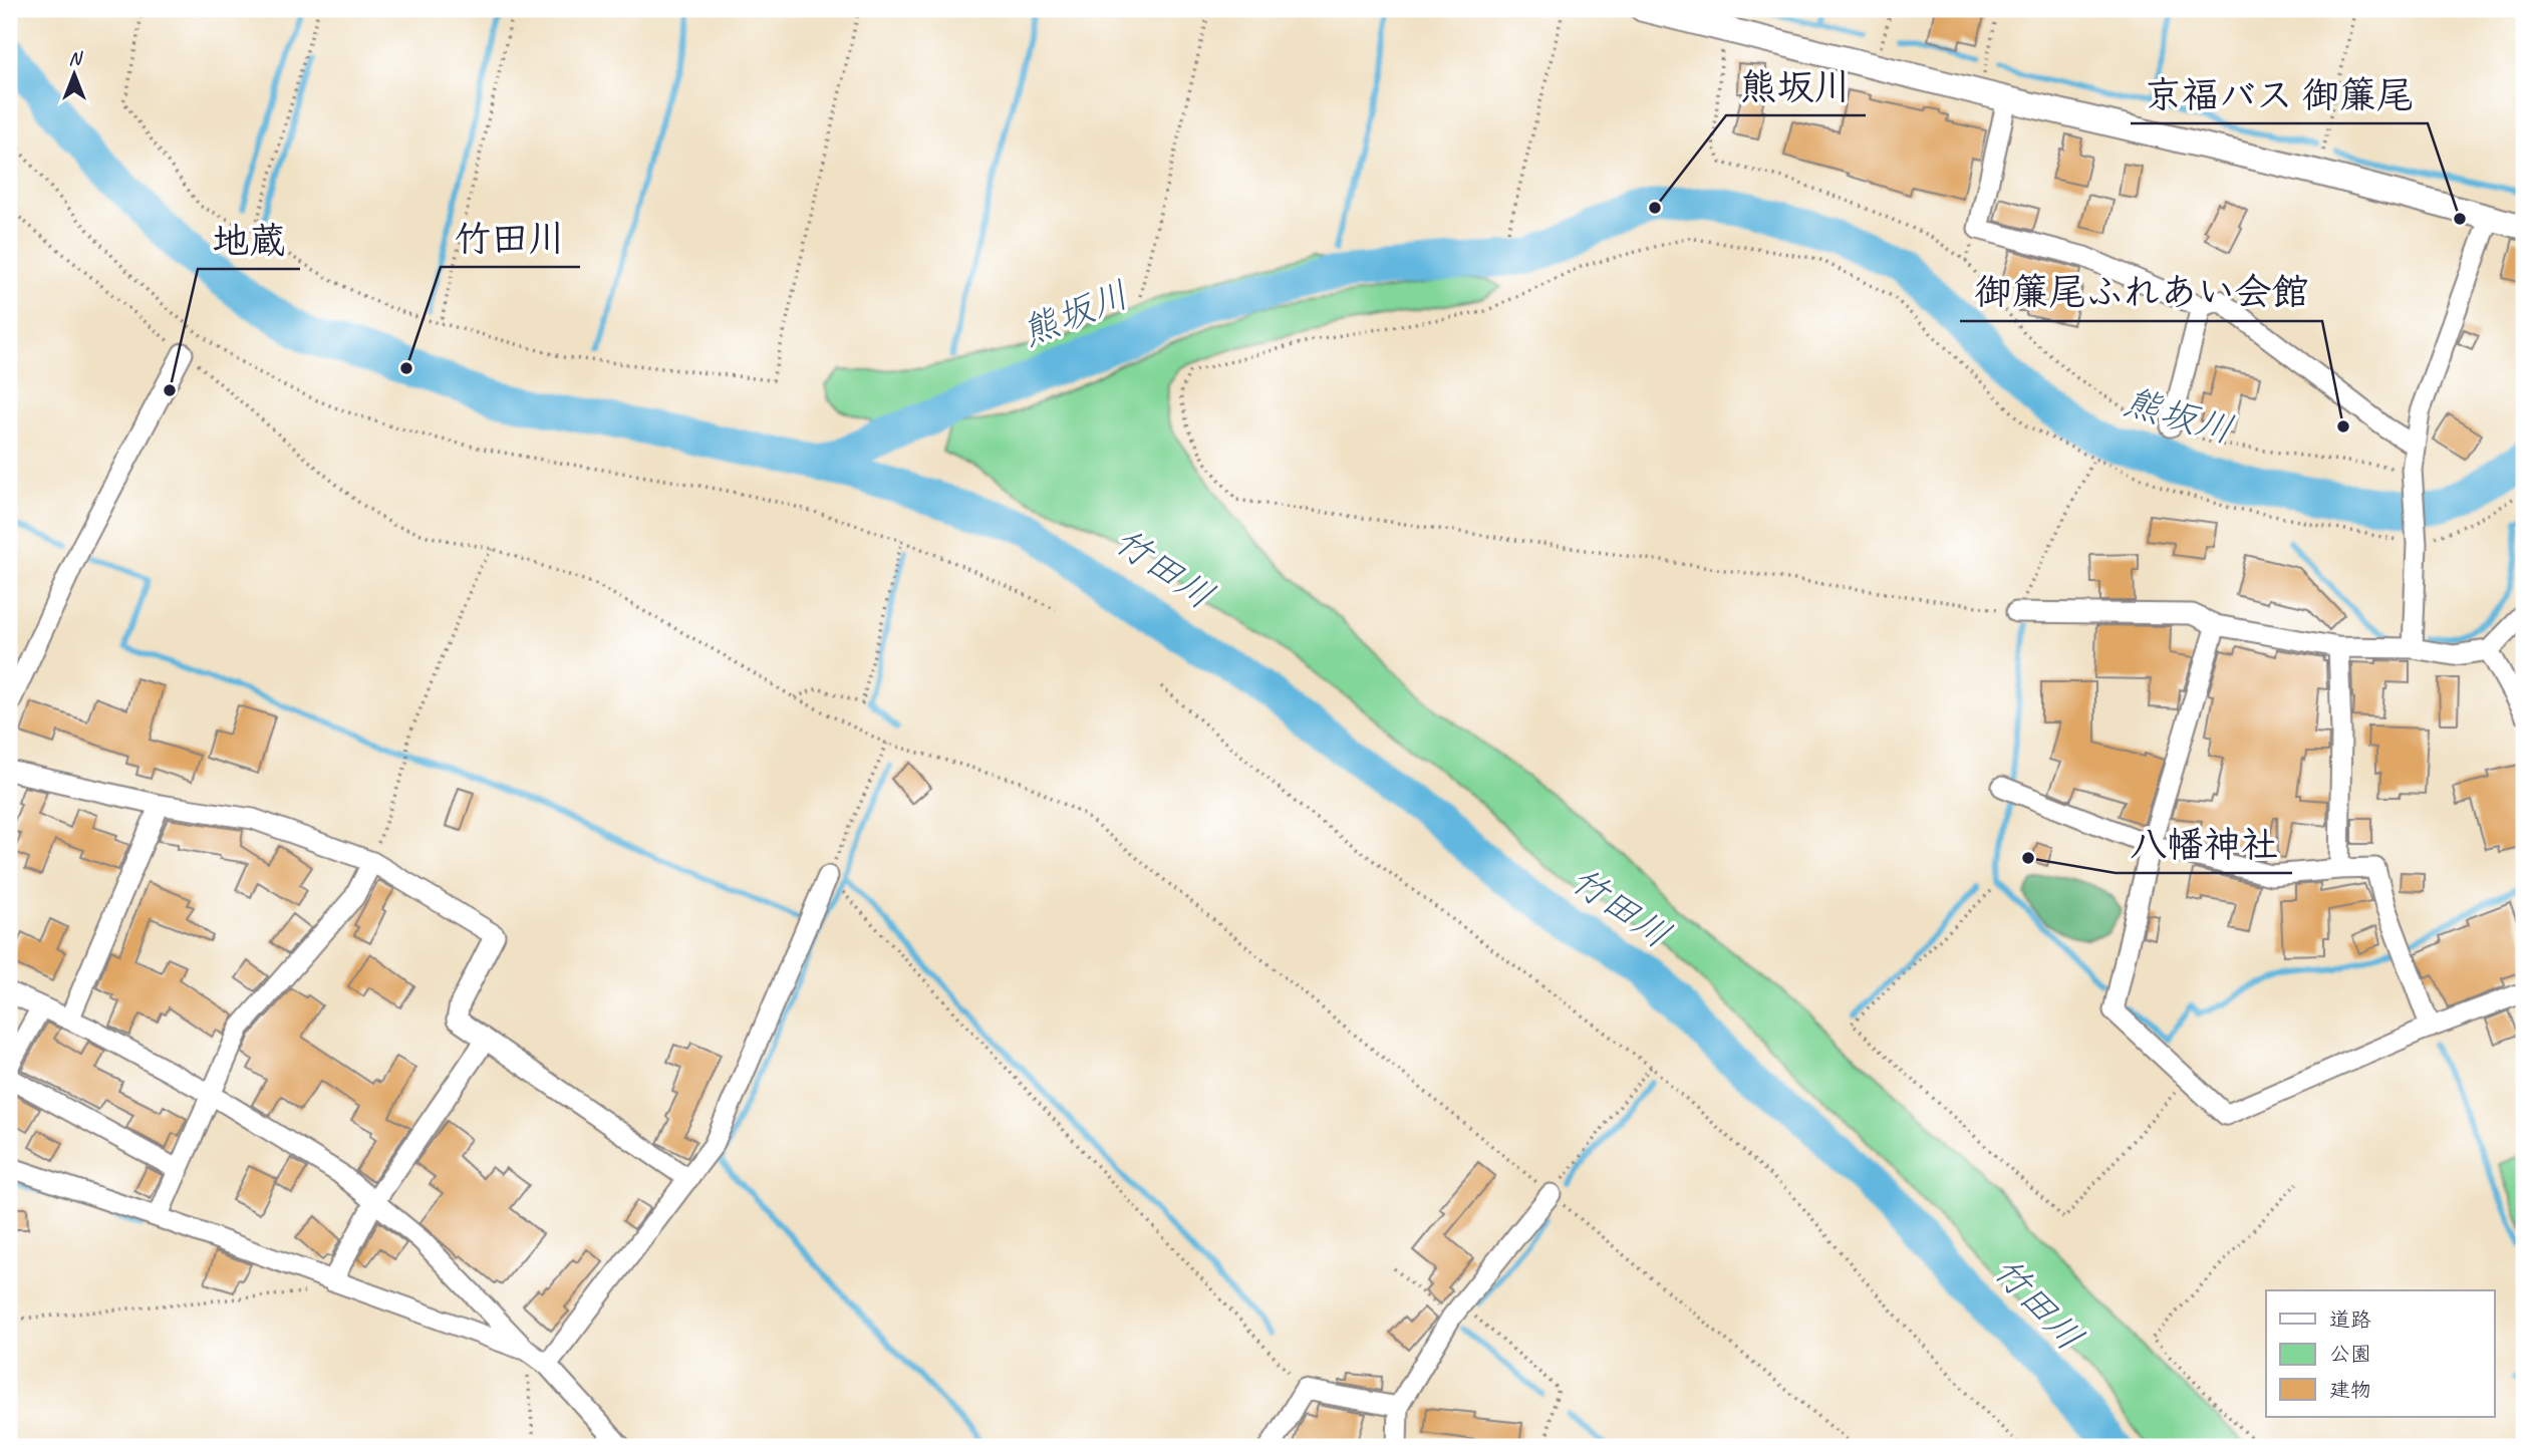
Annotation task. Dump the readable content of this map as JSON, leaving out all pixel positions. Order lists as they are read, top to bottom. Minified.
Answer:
{"water":["熊坂川","竹田川"],"places":["熊坂川","京福バス 御簾尾","竹田川","地蔵","御簾尾ふれあい会館","八幡神社"],"legend":["道路","公園","建物"],"north":"top"}
